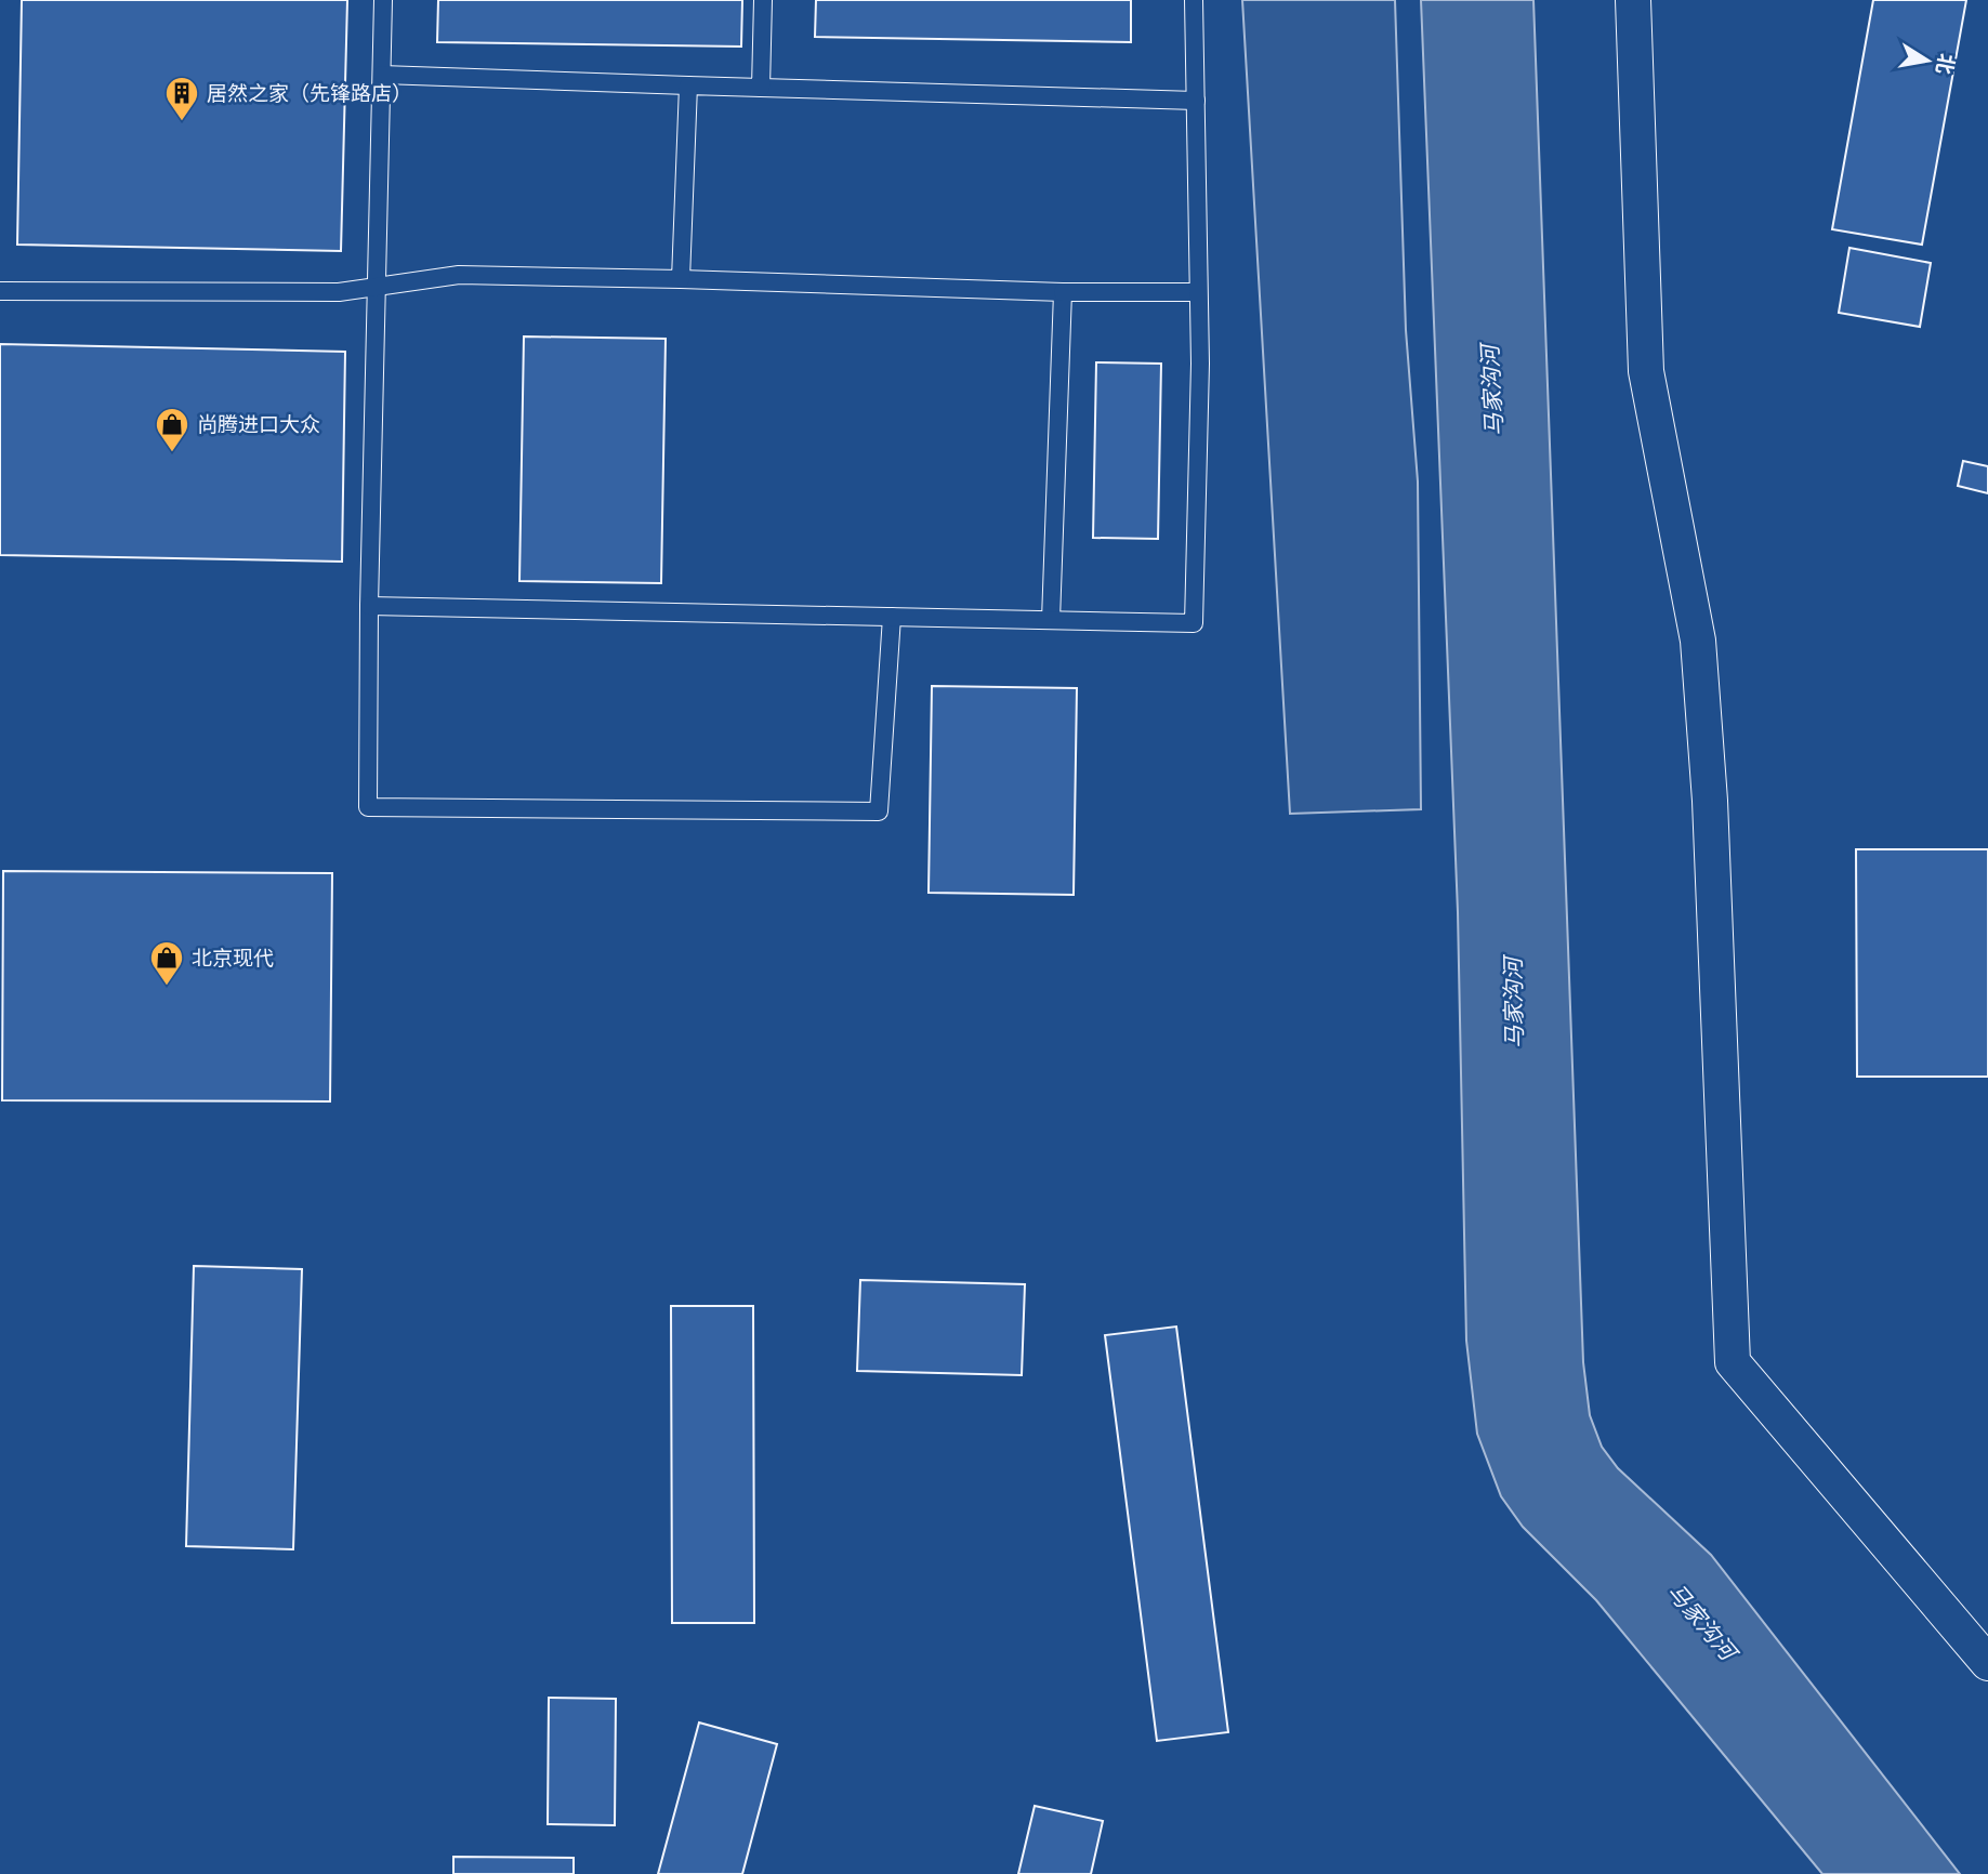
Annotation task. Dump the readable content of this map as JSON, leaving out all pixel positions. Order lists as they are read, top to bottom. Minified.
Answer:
{"water":["马家沟河"],"places":{"building":["居然之家（先锋路店）"],"shop":["尚腾进口大众","北京现代"]},"north":"right"}
